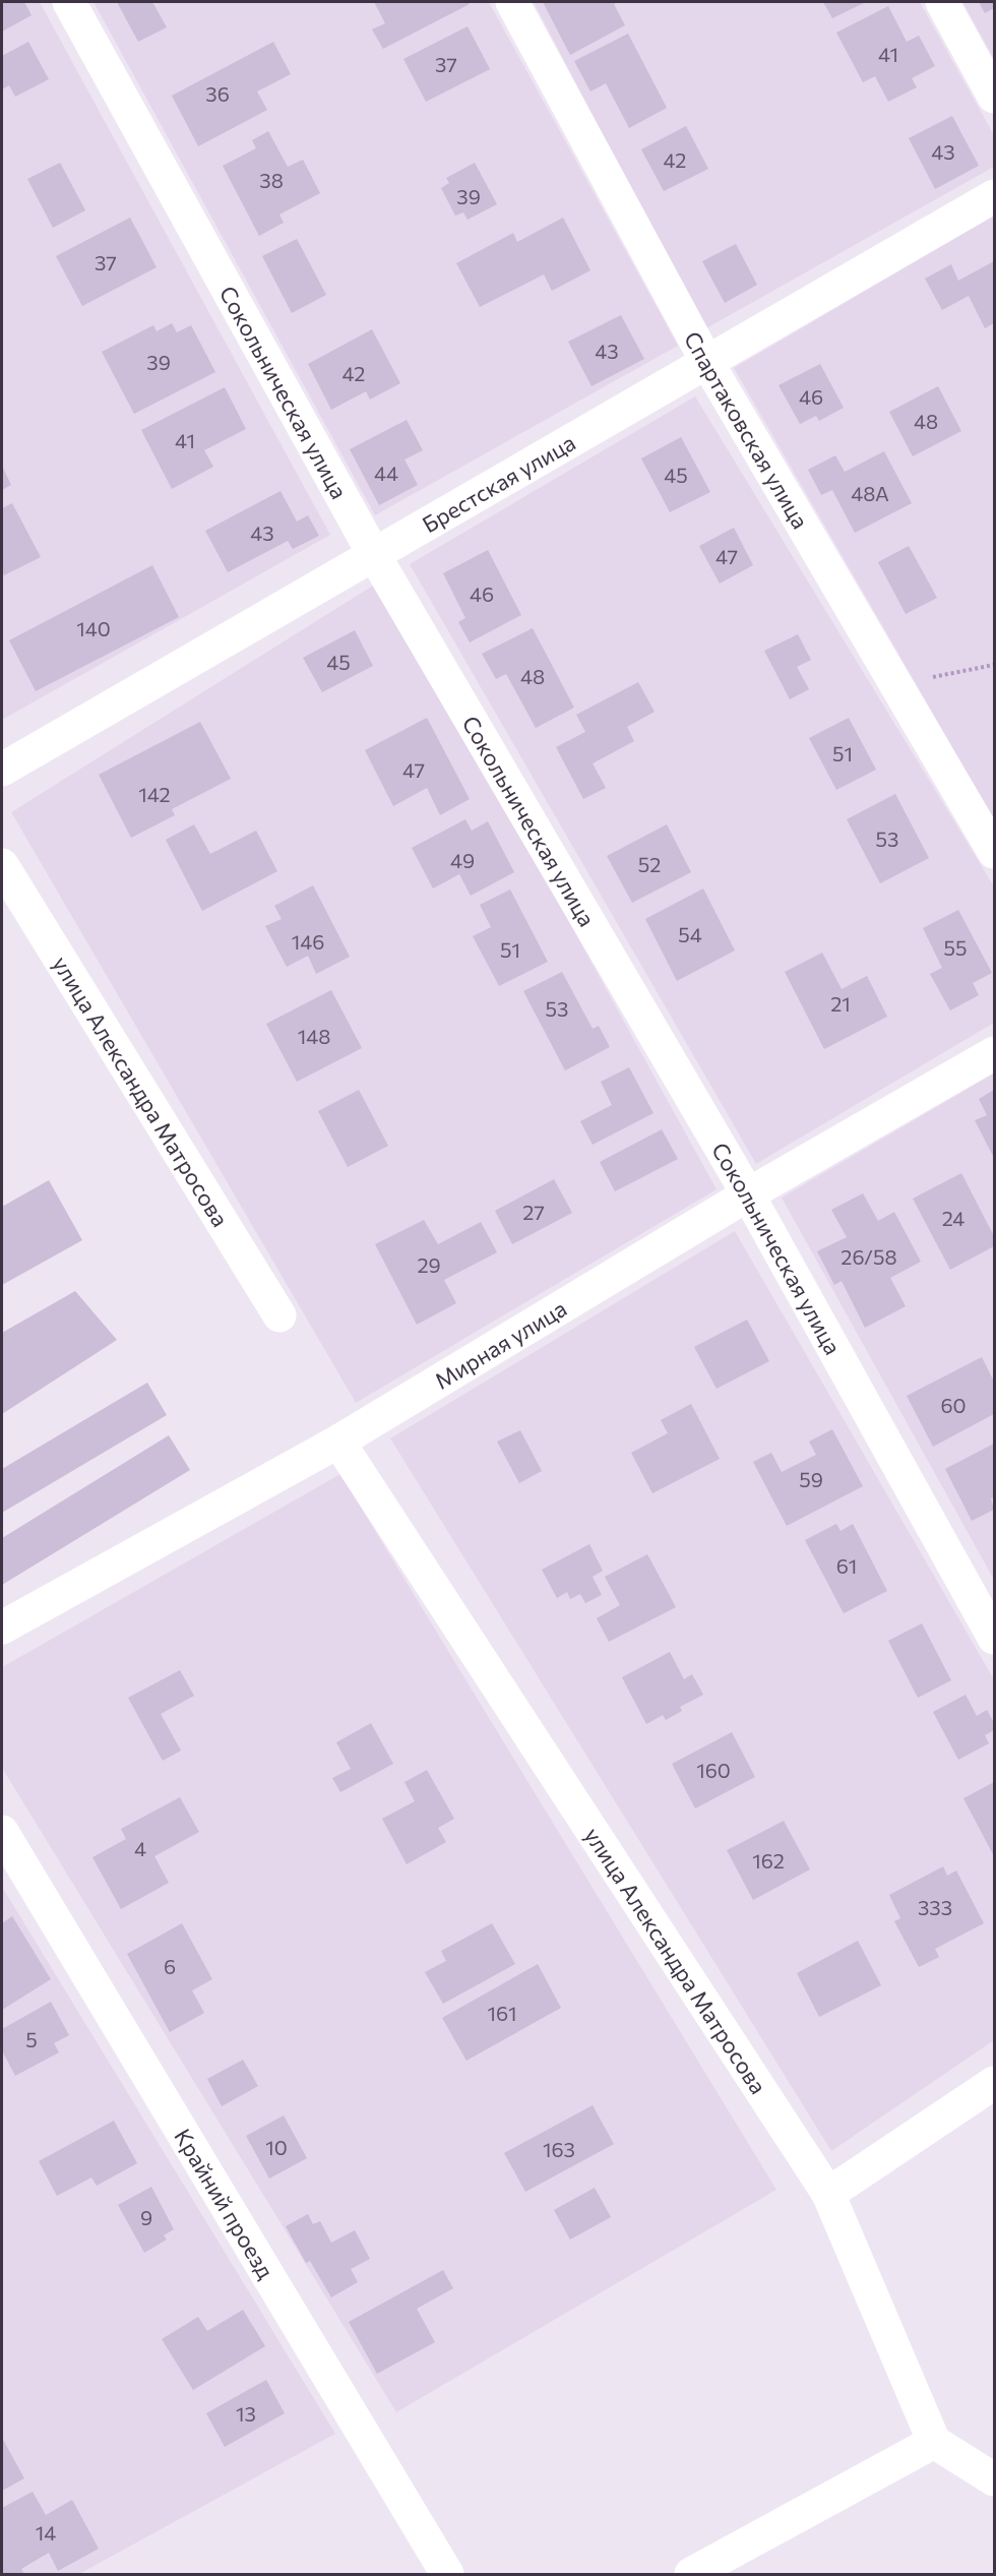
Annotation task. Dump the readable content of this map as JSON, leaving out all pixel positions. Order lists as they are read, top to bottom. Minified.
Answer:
{"streets":{"street":["Сокольническая улица","Спартаковская улица","Брестская улица","улица Александра Матросова","Мирная улица","Крайний проезд"]},"crossings":[["Сокольническая улица","Брестская улица"],["Сокольническая улица","Мирная улица"],["Спартаковская улица","Брестская улица"],["улица Александра Матросова","Мирная улица"]],"house_numbers":["41","37","36","43","42","38","39","37","43","39","42","46","48","41","44","45","48А","43","47","46","140","45","48","51","47","142","53","49","52","54","146","55","51","21","53","148","27","24","26/58","29","60","59","61","160","4","162","333","6","161","5","10","163","9","13","14"]}
